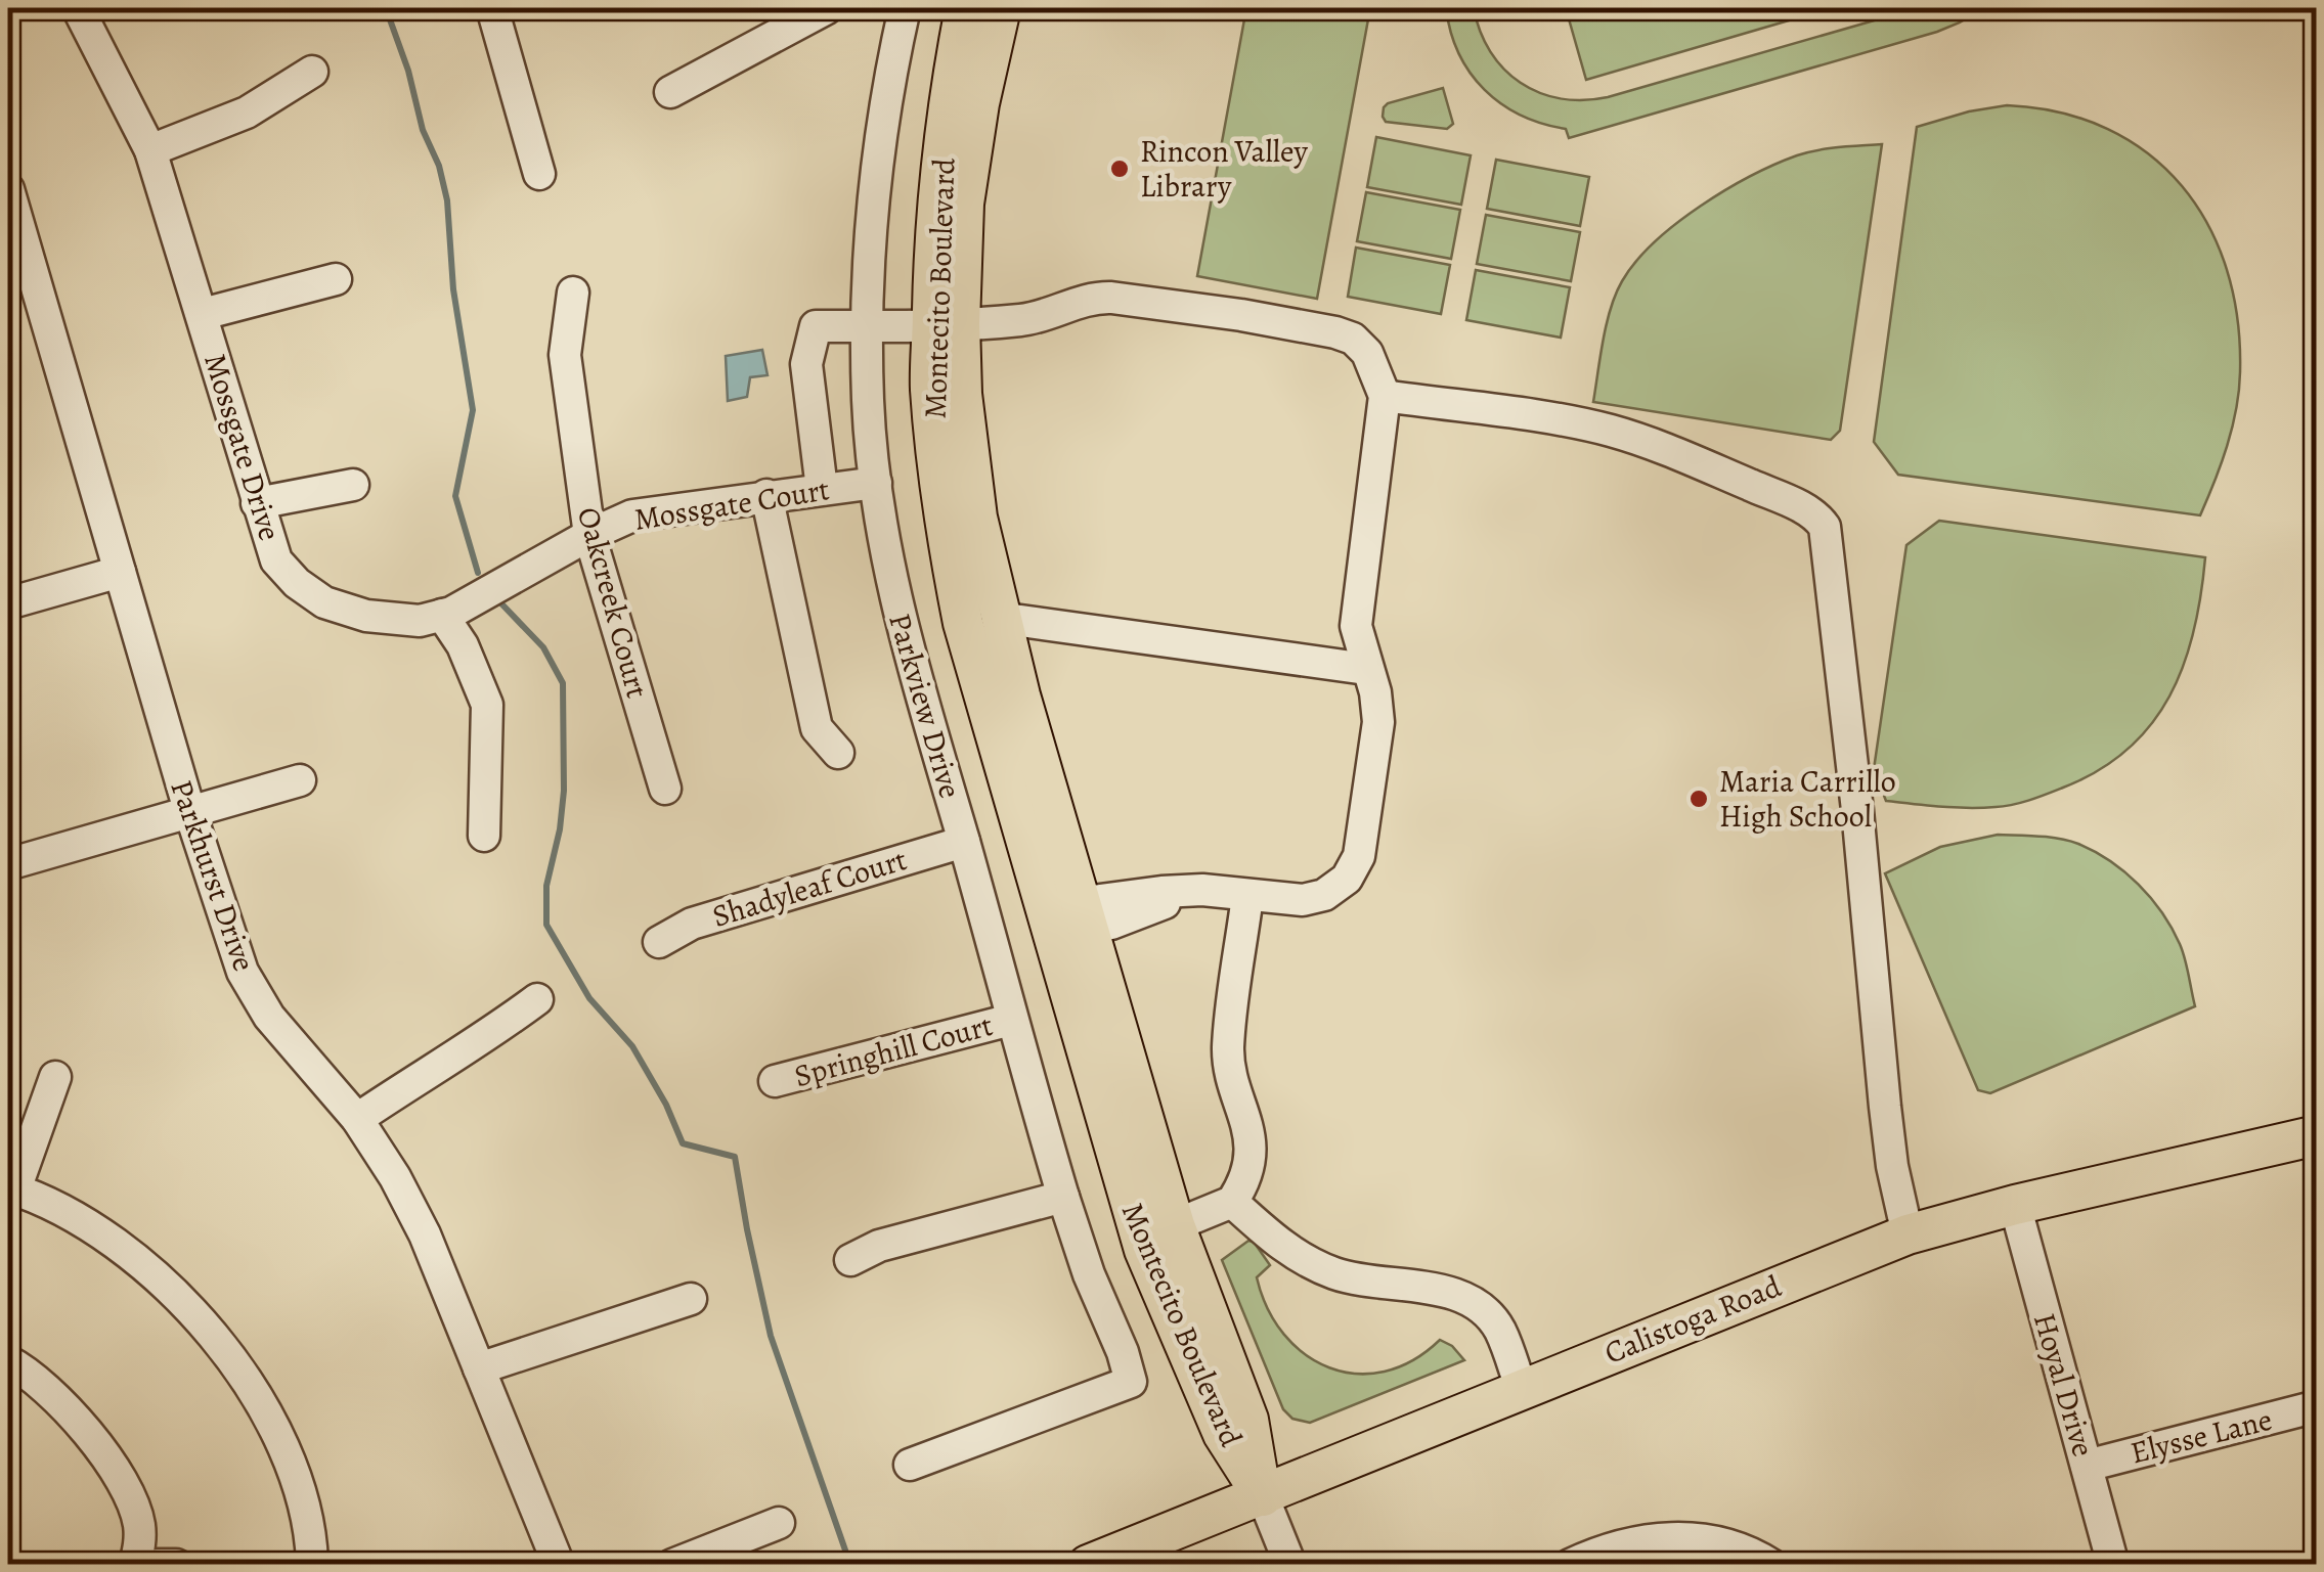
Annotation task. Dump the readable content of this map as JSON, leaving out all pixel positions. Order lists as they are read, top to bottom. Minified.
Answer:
{"streets":{"main road":["Montecito Boulevard","Calistoga Road"],"street":["Mossgate Drive","Mossgate Court","Oakcreek Court","Parkview Drive","Parkhurst Drive","Shadyleaf Court","Springhill Court","Hoyal Drive","Elysse Lane"]},"crossings":[["Montecito Boulevard","Calistoga Road"],["Mossgate Drive","Mossgate Court"],["Mossgate Drive","Oakcreek Court"],["Mossgate Court","Oakcreek Court"],["Mossgate Court","Parkview Drive"],["Parkview Drive","Shadyleaf Court"],["Parkview Drive","Springhill Court"],["Calistoga Road","Hoyal Drive"],["Hoyal Drive","Elysse Lane"]],"places":["Rincon Valley Library","Maria Carrillo High School"]}
